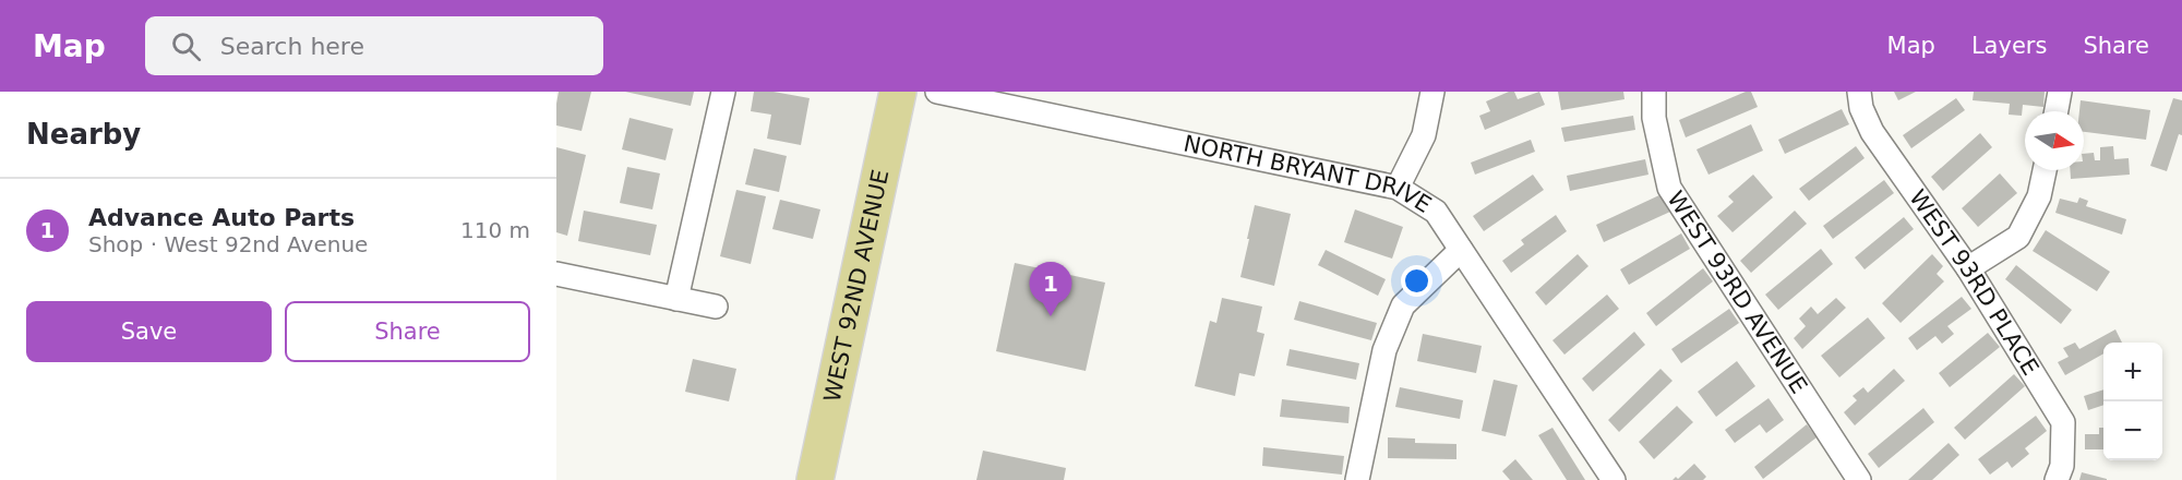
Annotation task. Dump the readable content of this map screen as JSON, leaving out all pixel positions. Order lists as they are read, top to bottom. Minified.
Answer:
{"streets":{"main road":["WEST 92ND AVENUE"],"street":["NORTH BRYANT DRIVE","WEST 93RD PLACE","WEST 93RD AVENUE"]},"north":"right","page":{"header":"Map","search":"Search here","nav":["Map","Layers","Share"],"heading":"Nearby","list":[{"mark":"1","name":"Advance Auto Parts","note":"Shop · West 92nd Avenue","value":"110 m"}],"pins":"1","buttons":["Save","Share"],"map_buttons":["+","−"]}}
